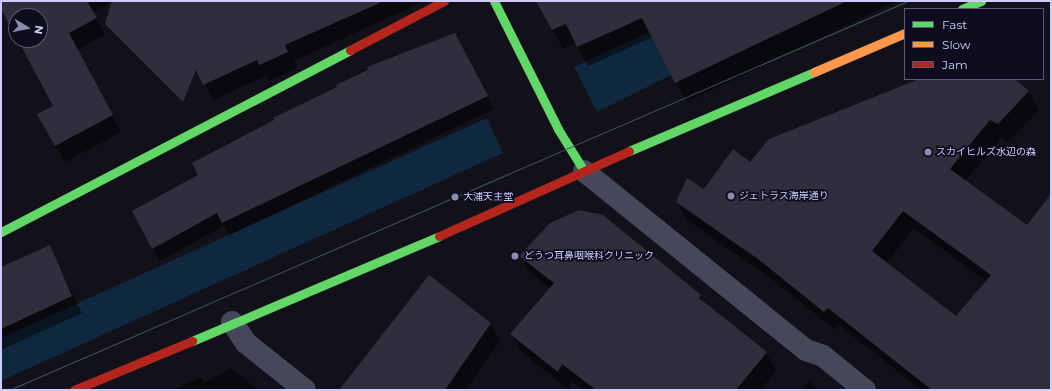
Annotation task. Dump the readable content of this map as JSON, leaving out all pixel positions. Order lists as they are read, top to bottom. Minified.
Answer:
{"places":["スカイヒルズ水辺の森","ジェトラス海岸通り","大浦天主堂","どうつ耳鼻咽喉科クリニック"],"legend":["Fast","Slow","Jam"],"north":"right"}
